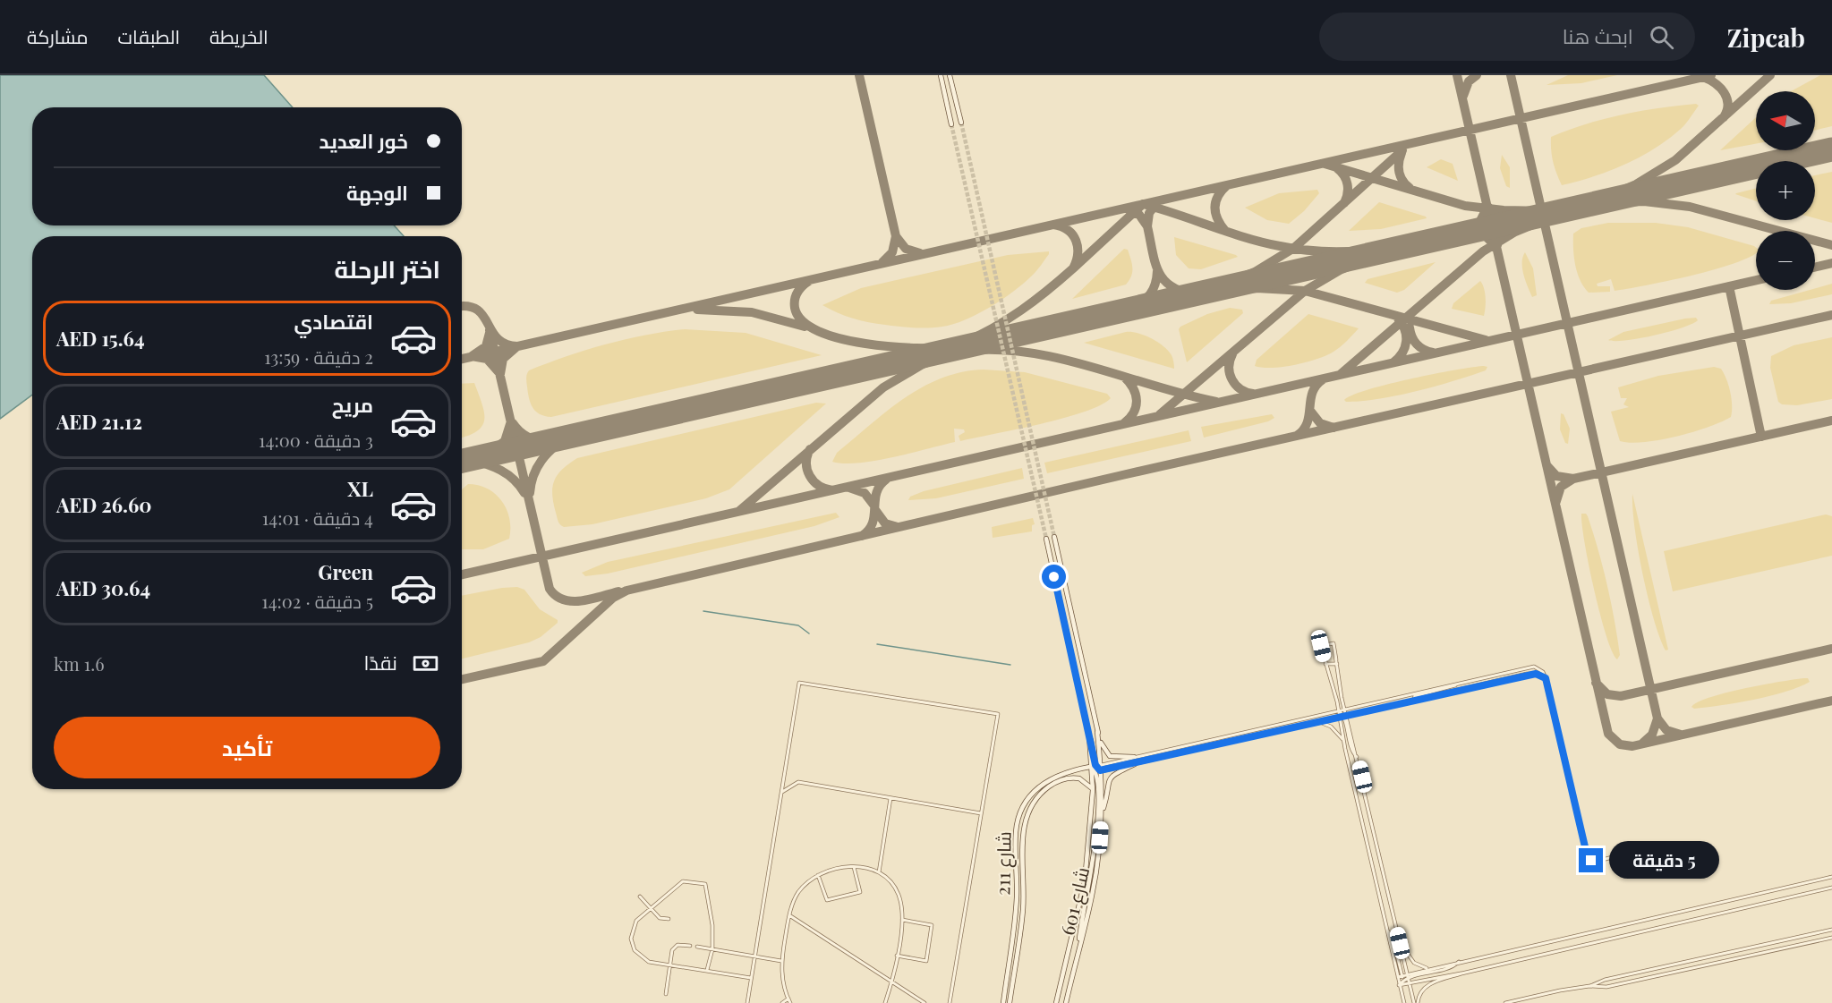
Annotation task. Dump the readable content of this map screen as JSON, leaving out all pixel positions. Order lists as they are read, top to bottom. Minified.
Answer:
{"streets":{"main road":["شارع 211","شارع 601"]},"crossings":[["شارع 211","شارع 601"]],"north":"left","page":{"header":"Zipcab","search":"ابحث هنا","nav":["الخريطة","الطبقات","مشاركة"],"map_buttons":["+","−"],"banner":["خور العديد","الوجهة"],"heading":"اختر الرحلة","list":[{"name":"اقتصادي","note":"2 دقيقة · 13:59","value":"AED 15.64"},{"name":"مريح","note":"3 دقيقة · 14:00","value":"AED 21.12"},{"name":"XL","note":"4 دقيقة · 14:01","value":"AED 26.60"},{"name":"Green","note":"5 دقيقة · 14:02","value":"AED 30.64"}],"pay":["نقدًا","1.6 km"],"buttons":"تأكيد","bubble":"5 دقيقة"}}
